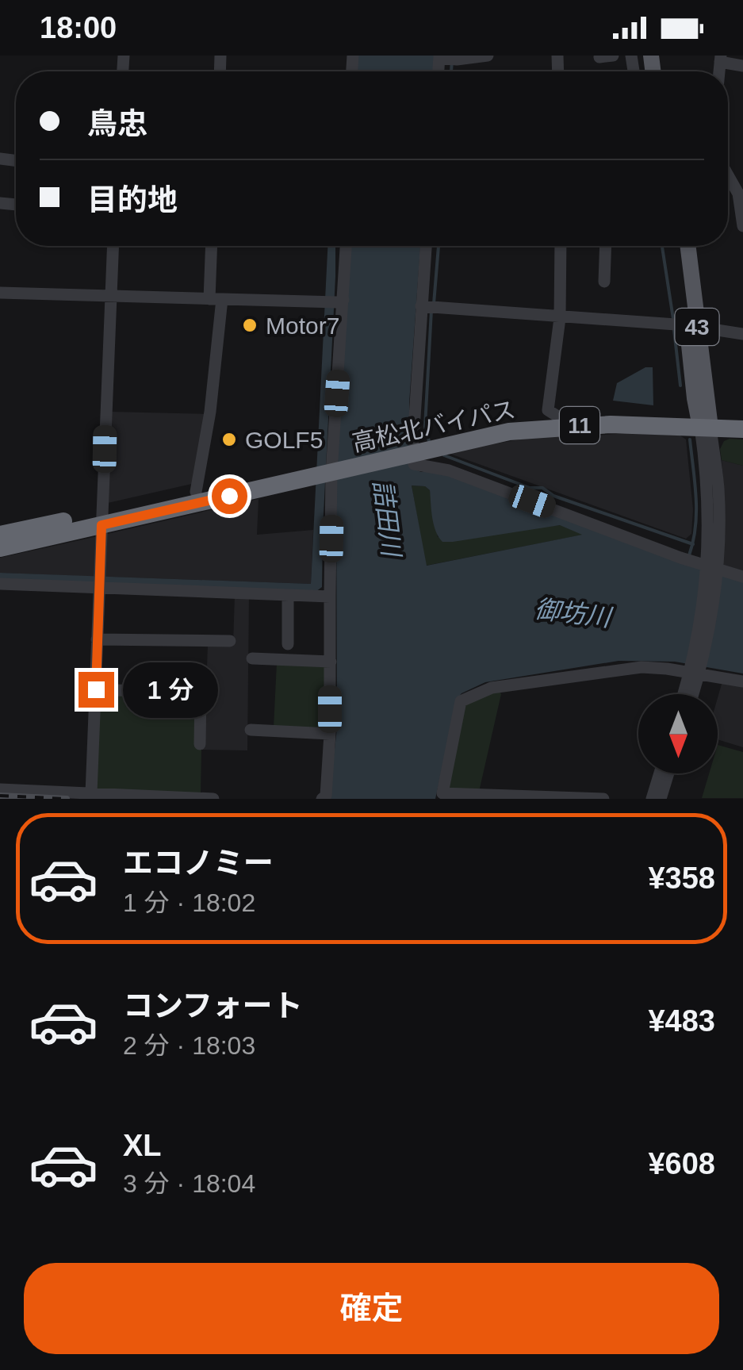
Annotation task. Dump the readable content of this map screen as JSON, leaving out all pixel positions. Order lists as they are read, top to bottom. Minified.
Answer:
{"streets":{"highway":["11","高松北バイパス"],"main road":["43"]},"crossings":[["43","高松北バイパス"]],"water":["詰田川","御坊川"],"places":["Motor7","GOLF5"],"north":"bottom","page":{"status":"18:00","banner":["鳥忠","目的地"],"bubble":"1 分","list":[{"name":"エコノミー","note":"1 分 · 18:02","value":"¥358"},{"name":"コンフォート","note":"2 分 · 18:03","value":"¥483"},{"name":"XL","note":"3 分 · 18:04","value":"¥608"}],"buttons":"確定"}}
